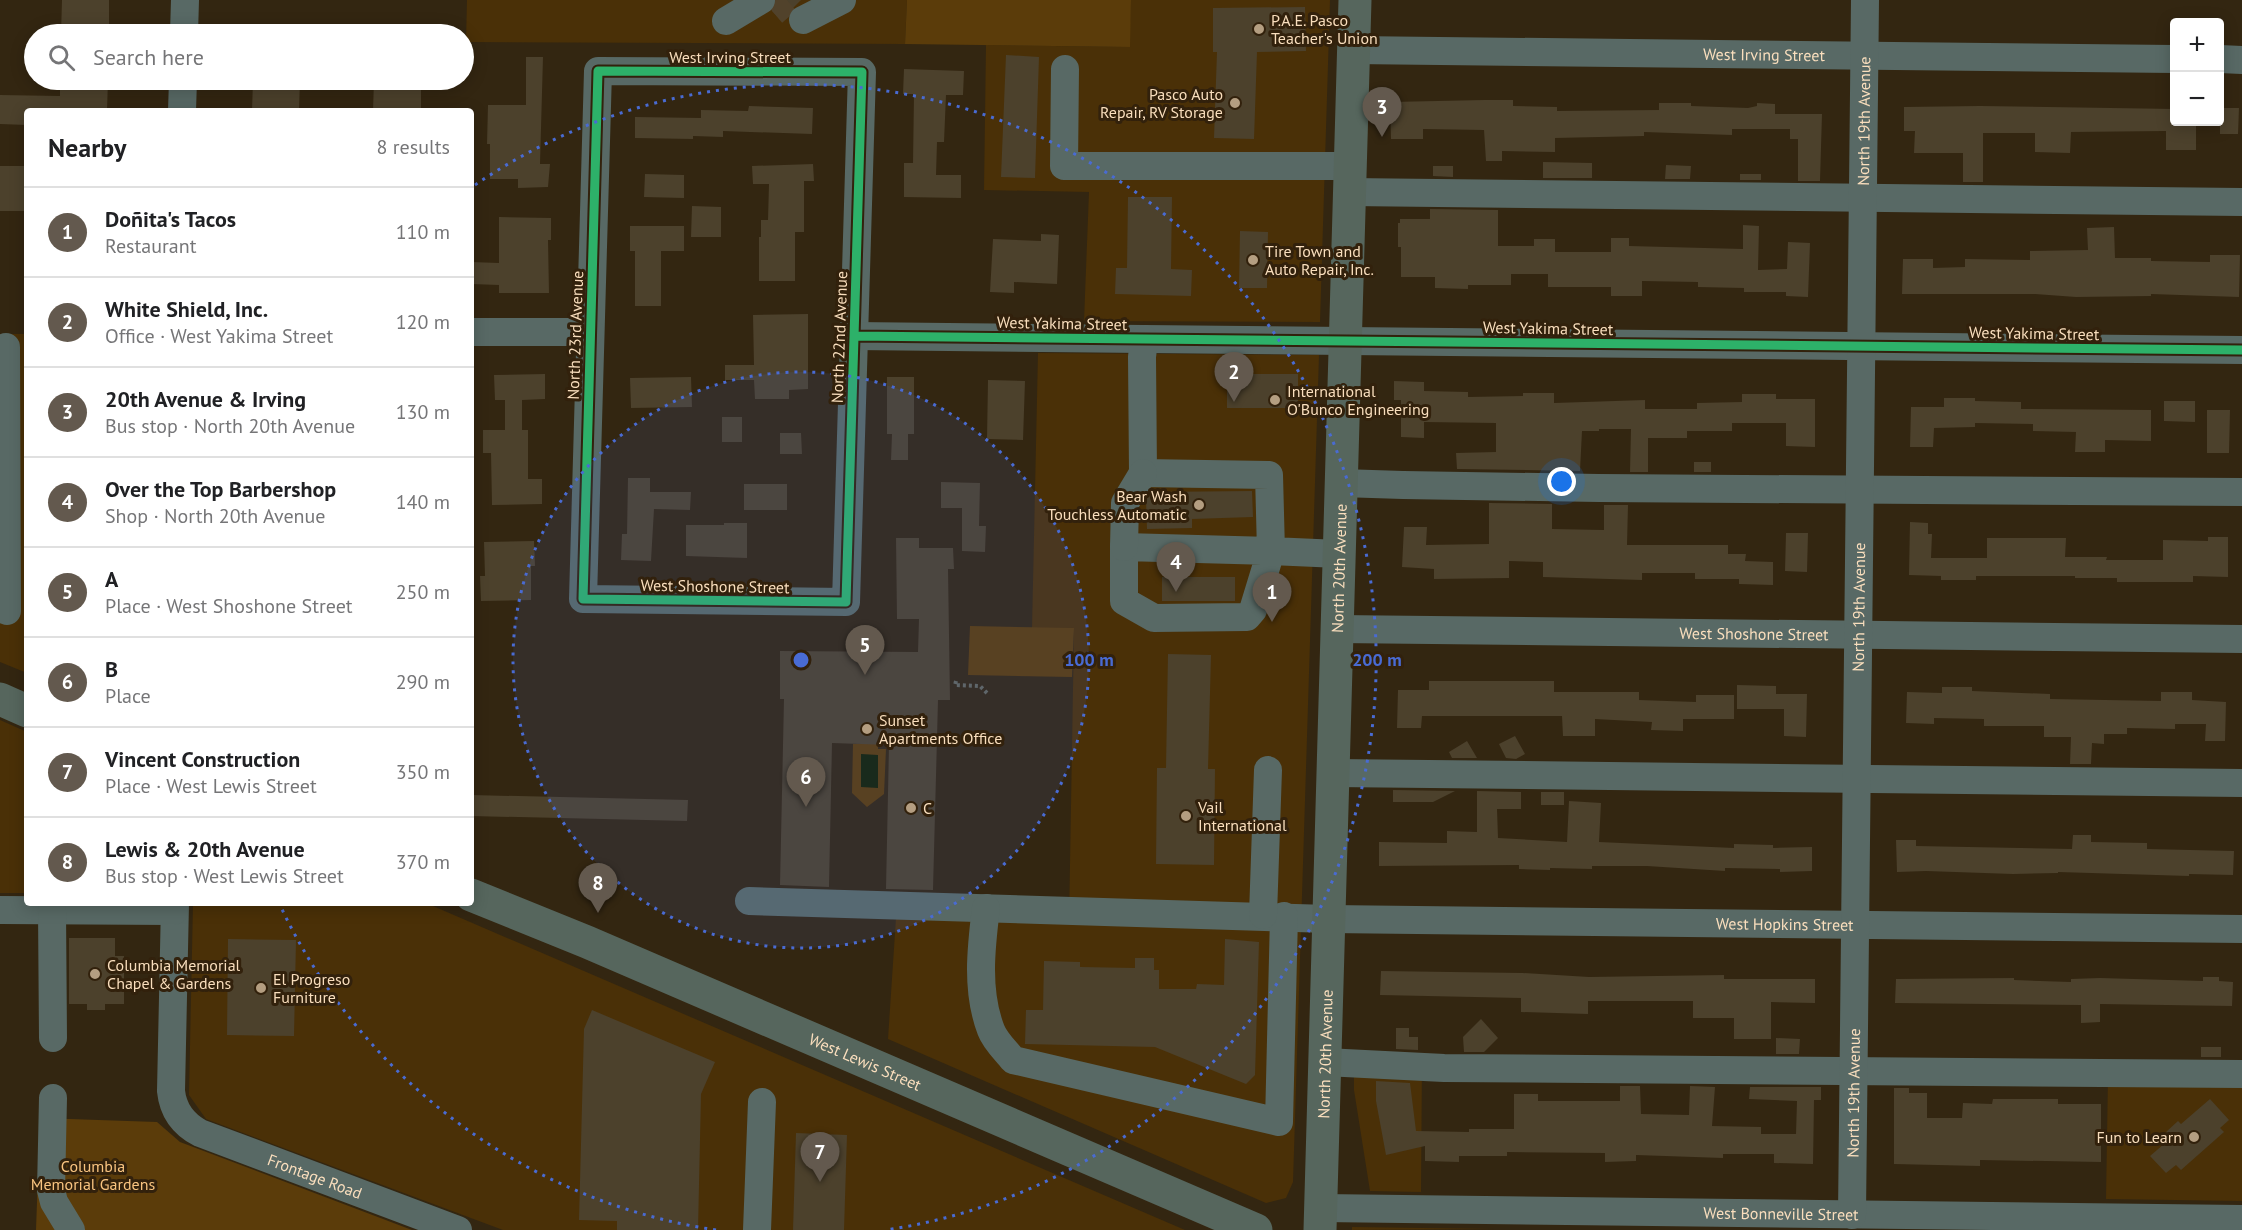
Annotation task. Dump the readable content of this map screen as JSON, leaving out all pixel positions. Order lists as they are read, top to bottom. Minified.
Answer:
{"streets":{"main road":["North 20th Avenue","West Lewis Street"],"street":["West Irving Street","North 19th Avenue","West Yakima Street","North 23rd Avenue","North 22nd Avenue","West Shoshone Street","West Hopkins Street","Frontage Road","West Bonneville Street"]},"crossings":[["West Irving Street","North 19th Avenue"],["West Irving Street","North 23rd Avenue"],["West Irving Street","North 22nd Avenue"],["West Irving Street","North 20th Avenue"],["North 19th Avenue","West Yakima Street"],["North 19th Avenue","West Shoshone Street"],["North 19th Avenue","West Hopkins Street"],["North 19th Avenue","West Bonneville Street"],["West Yakima Street","North 22nd Avenue"],["West Yakima Street","North 20th Avenue"],["North 23rd Avenue","West Shoshone Street"],["North 22nd Avenue","West Shoshone Street"],["North 20th Avenue","West Shoshone Street"],["North 20th Avenue","West Hopkins Street"],["North 20th Avenue","West Bonneville Street"]],"parks":["Columbia Memorial Gardens"],"places":["P.A.E. Pasco Teacher's Union","Pasco Auto Repair, RV Storage","Tire Town and Auto Repair, Inc.","International O'Bunco Engineering","Bear Wash Touchless Automatic","Sunset Apartments Office","C","Vail International","Columbia Memorial Chapel & Gardens","El Progreso Furniture","Fun to Learn"],"page":{"map_buttons":["+","−"],"search":"Search here","pins":["3","2","4","1","5","6","8","7"],"heading":["Nearby","8 results"],"list":[{"mark":"1","name":"Doñita's Tacos","note":"Restaurant","value":"110 m"},{"mark":"2","name":"White Shield, Inc.","note":"Office · West Yakima Street","value":"120 m"},{"mark":"3","name":"20th Avenue & Irving","note":"Bus stop · North 20th Avenue","value":"130 m"},{"mark":"4","name":"Over the Top Barbershop","note":"Shop · North 20th Avenue","value":"140 m"},{"mark":"5","name":"A","note":"Place · West Shoshone Street","value":"250 m"},{"mark":"6","name":"B","note":"Place","value":"290 m"},{"mark":"7","name":"Vincent Construction","note":"Place · West Lewis Street","value":"350 m"},{"mark":"8","name":"Lewis & 20th Avenue","note":"Bus stop · West Lewis Street","value":"370 m"}]},"rings":["100 m","200 m"]}
